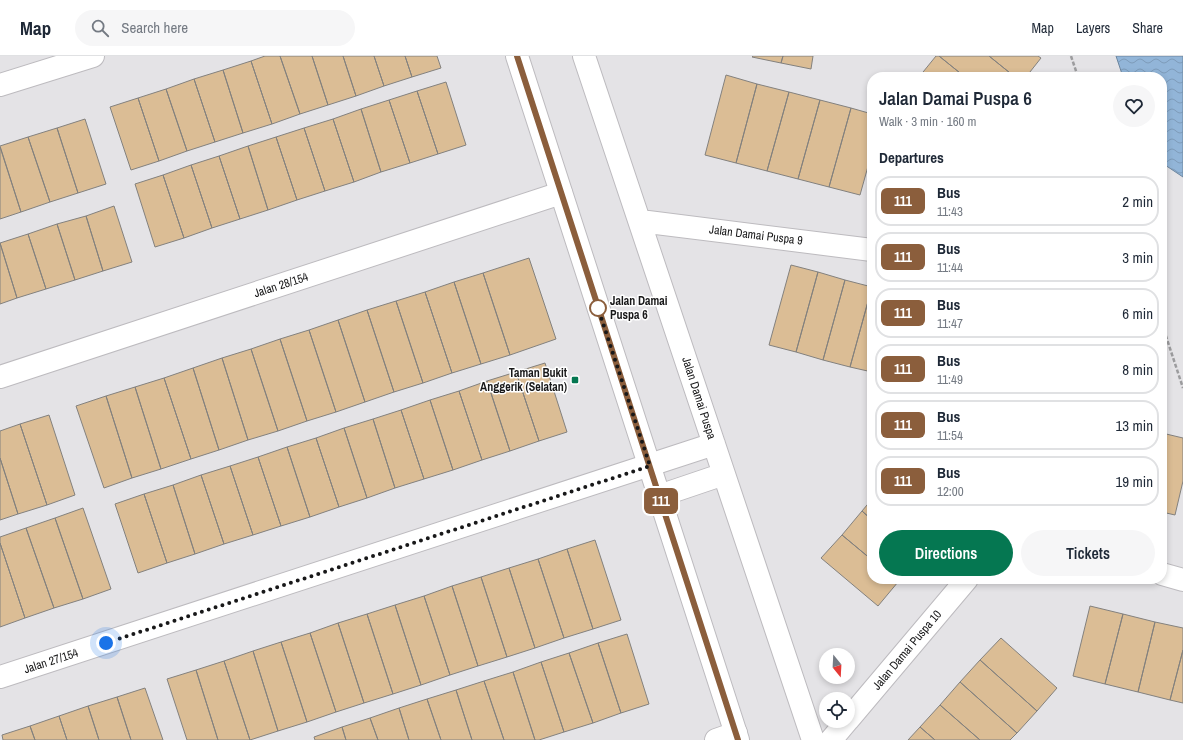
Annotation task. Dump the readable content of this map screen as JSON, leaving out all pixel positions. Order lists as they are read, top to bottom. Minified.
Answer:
{"streets":{"street":["Jalan Damai Puspa 9","Jalan 28/154","Jalan Damai Puspa","Jalan Damai Puspa 10","Jalan 27/154"]},"crossings":[["Jalan Damai Puspa 9","Jalan Damai Puspa"],["Jalan Damai Puspa","Jalan 27/154"]],"places":{"other":["Jalan Damai Puspa 6"],"transit":["Taman Bukit Anggerik (Selatan)"]},"lines":["bus line 111"],"north":"bottom","page":{"header":"Map","search":"Search here","nav":["Map","Layers","Share"],"on_map":"111","heading":[["Jalan Damai Puspa 6","Walk · 3 min · 160 m"],"Departures"],"list":[{"mark":"111","name":"Bus","note":"11:43","value":"2 min"},{"mark":"111","name":"Bus","note":"11:44","value":"3 min"},{"mark":"111","name":"Bus","note":"11:47","value":"6 min"},{"mark":"111","name":"Bus","note":"11:49","value":"8 min"},{"mark":"111","name":"Bus","note":"11:54","value":"13 min"},{"mark":"111","name":"Bus","note":"12:00","value":"19 min"}],"buttons":["Directions","Tickets"]}}
